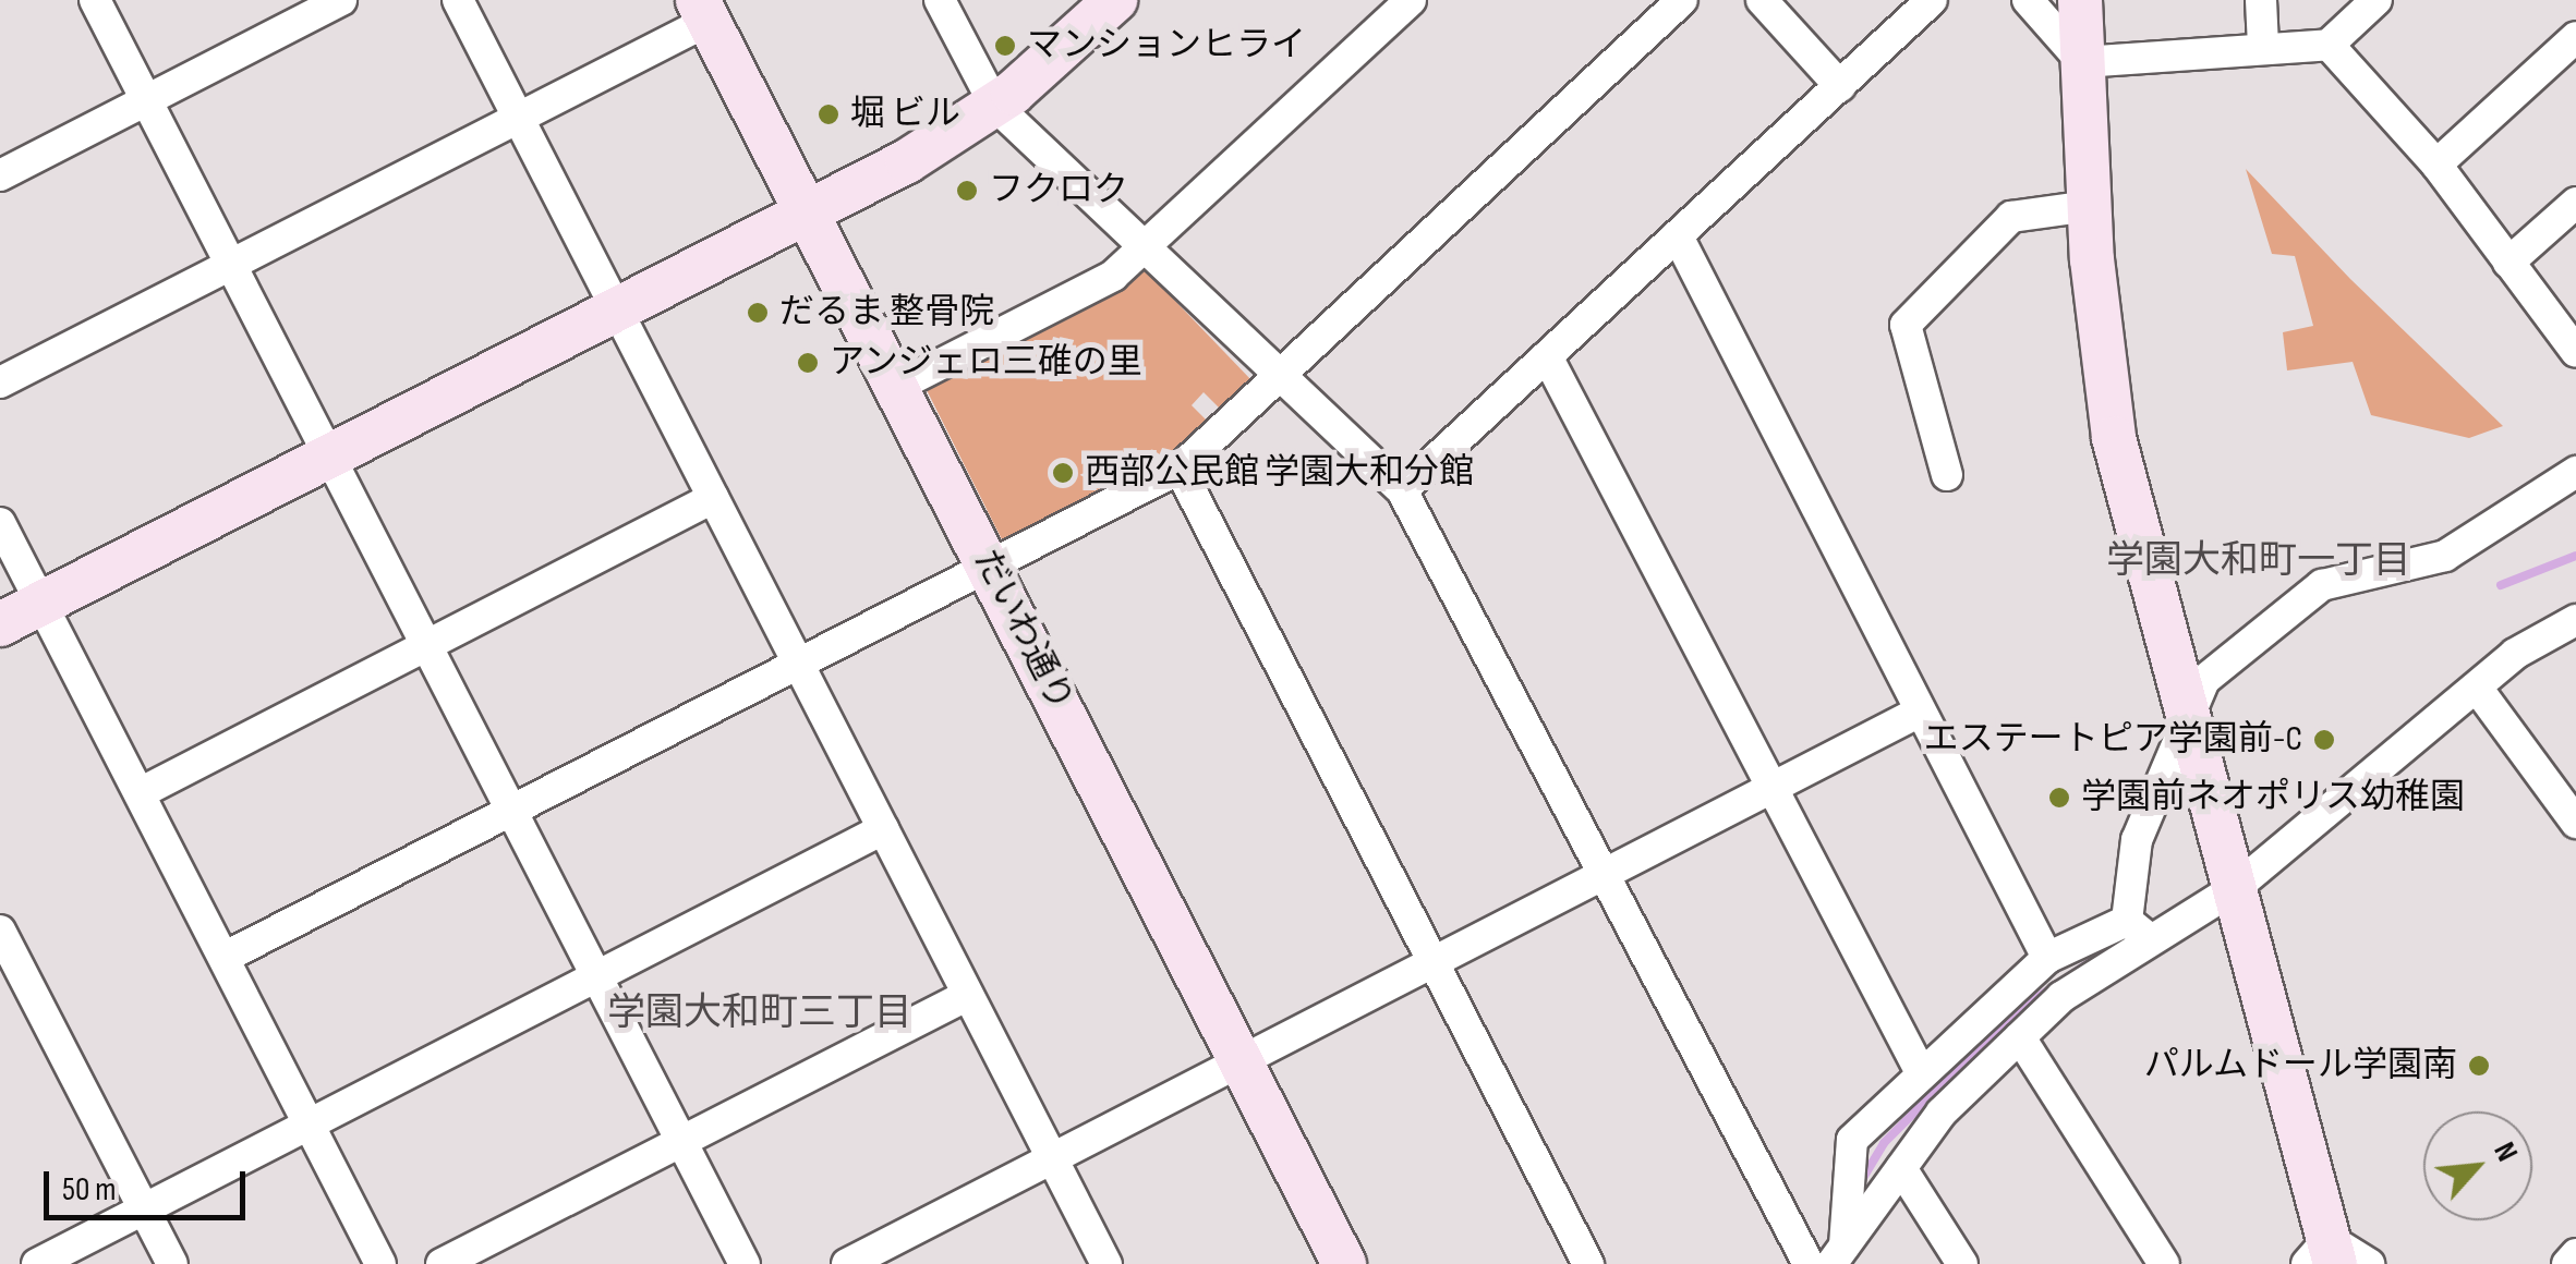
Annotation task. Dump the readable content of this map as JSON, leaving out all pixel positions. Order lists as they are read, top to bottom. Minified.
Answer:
{"streets":{"street":["だいわ通り"]},"districts":["学園大和町一丁目","学園大和町三丁目"],"places":["マンションヒライ","堀 ビル","フクロク","だるま 整骨院","アンジェロ三碓の里","西部公民館 学園大和分館","エステートピア学園前-C","学園前ネオポリス幼稚園","パルムドール学園南"],"scale_bar":"50 m","north":"top right"}
